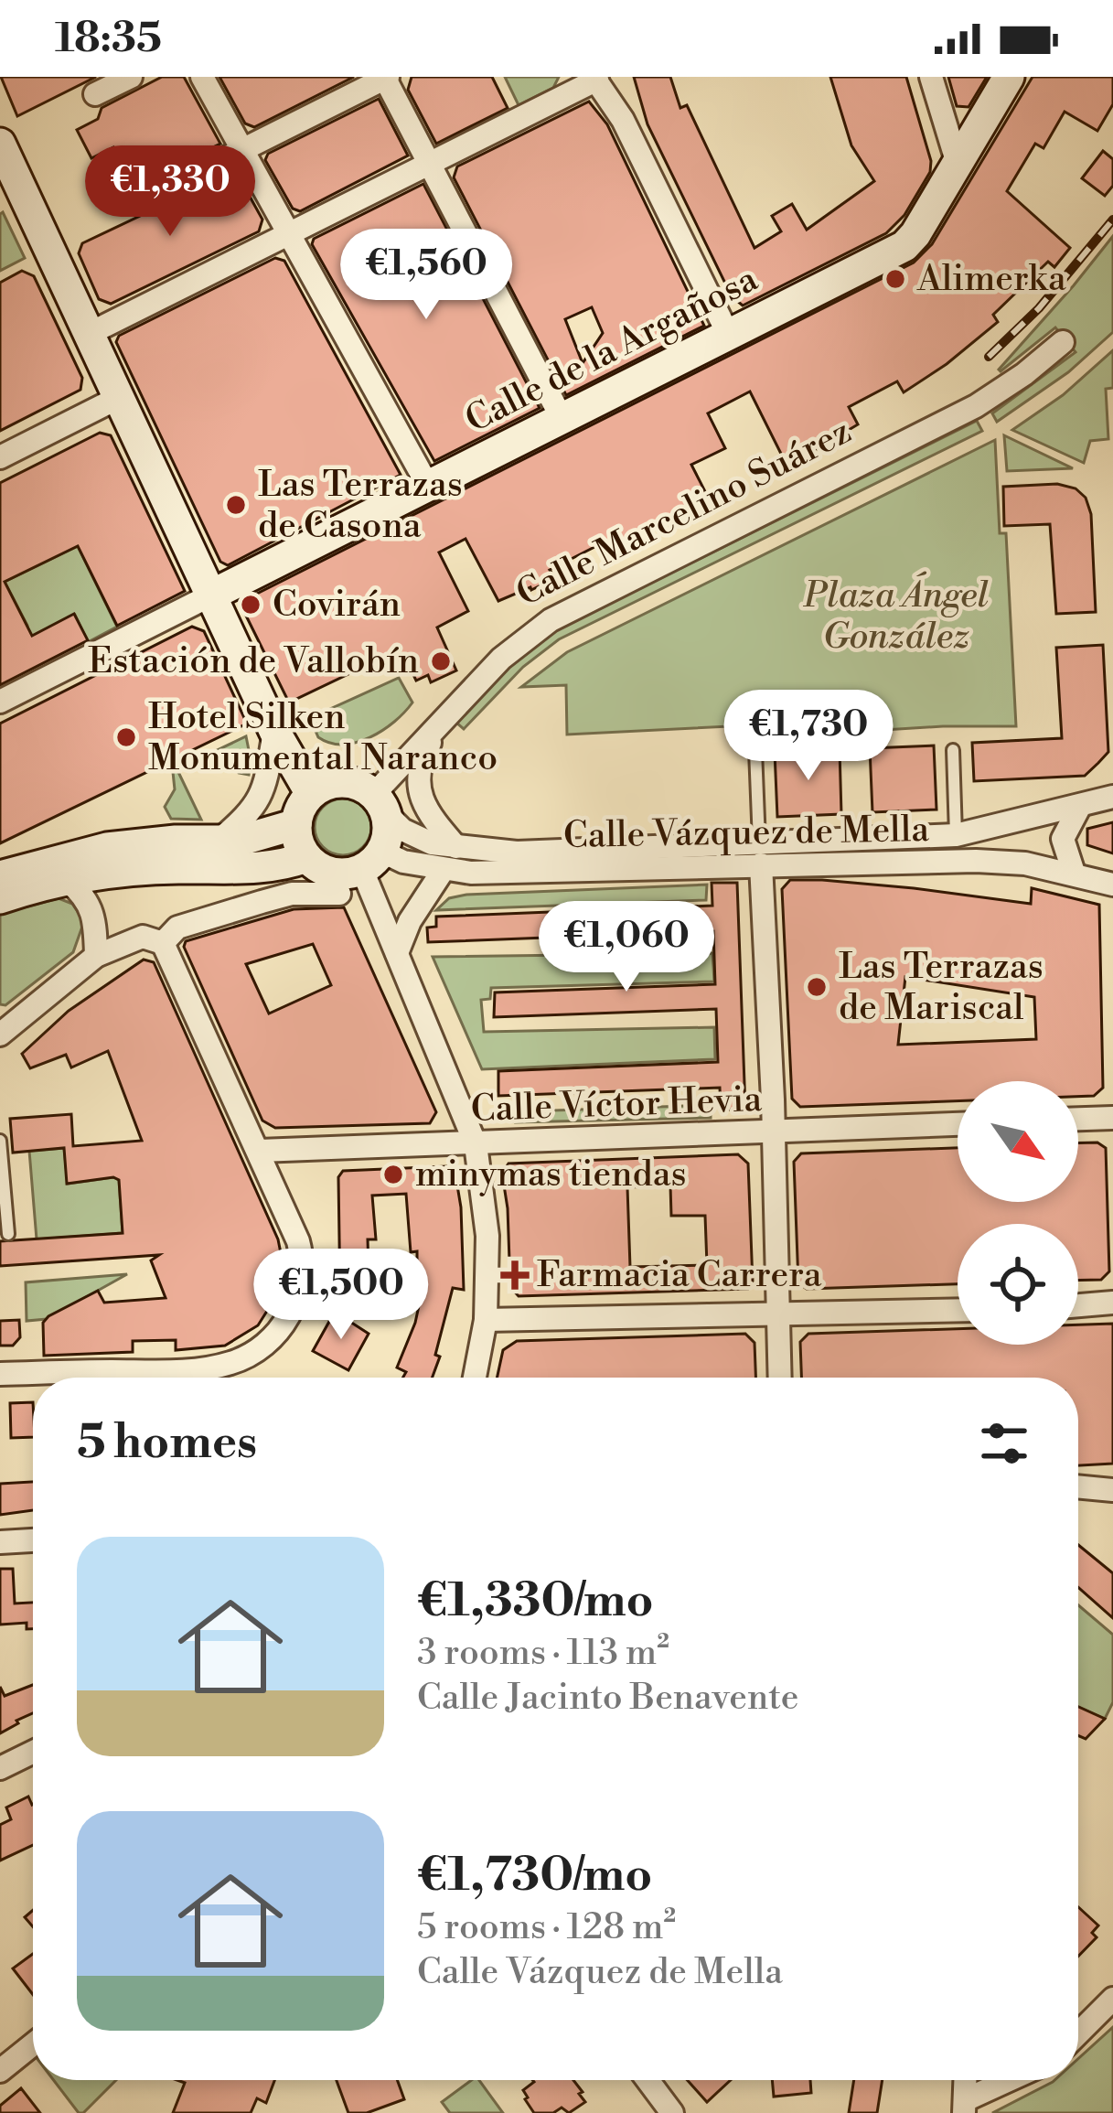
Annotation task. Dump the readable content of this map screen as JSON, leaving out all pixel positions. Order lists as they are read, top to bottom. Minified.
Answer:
{"streets":{"main road":["Calle de la Argañosa"],"street":["Calle Marcelino Suárez","Calle Vázquez de Mella","Calle Víctor Hevia"]},"crossings":[["Calle Marcelino Suárez","Calle Vázquez de Mella"]],"parks":["Plaza Ángel González"],"places":{"other":["Alimerka","Las Terrazas de Casona","Covirán","Estación de Vallobín","Hotel Silken Monumental Naranco","Las Terrazas de Mariscal","minymas tiendas"],"health":["Farmacia Carrera"]},"north":"bottom right","page":{"status":"18:35","price":["€1,330","€1,560","€1,730","€1,060","€1,500"],"heading":"5 homes","list":[{"name":"€1,330/mo","note":"3 rooms · 113 m² · Calle Jacinto Benavente"},{"name":"€1,730/mo","note":"5 rooms · 128 m² · Calle Vázquez de Mella"}]}}
